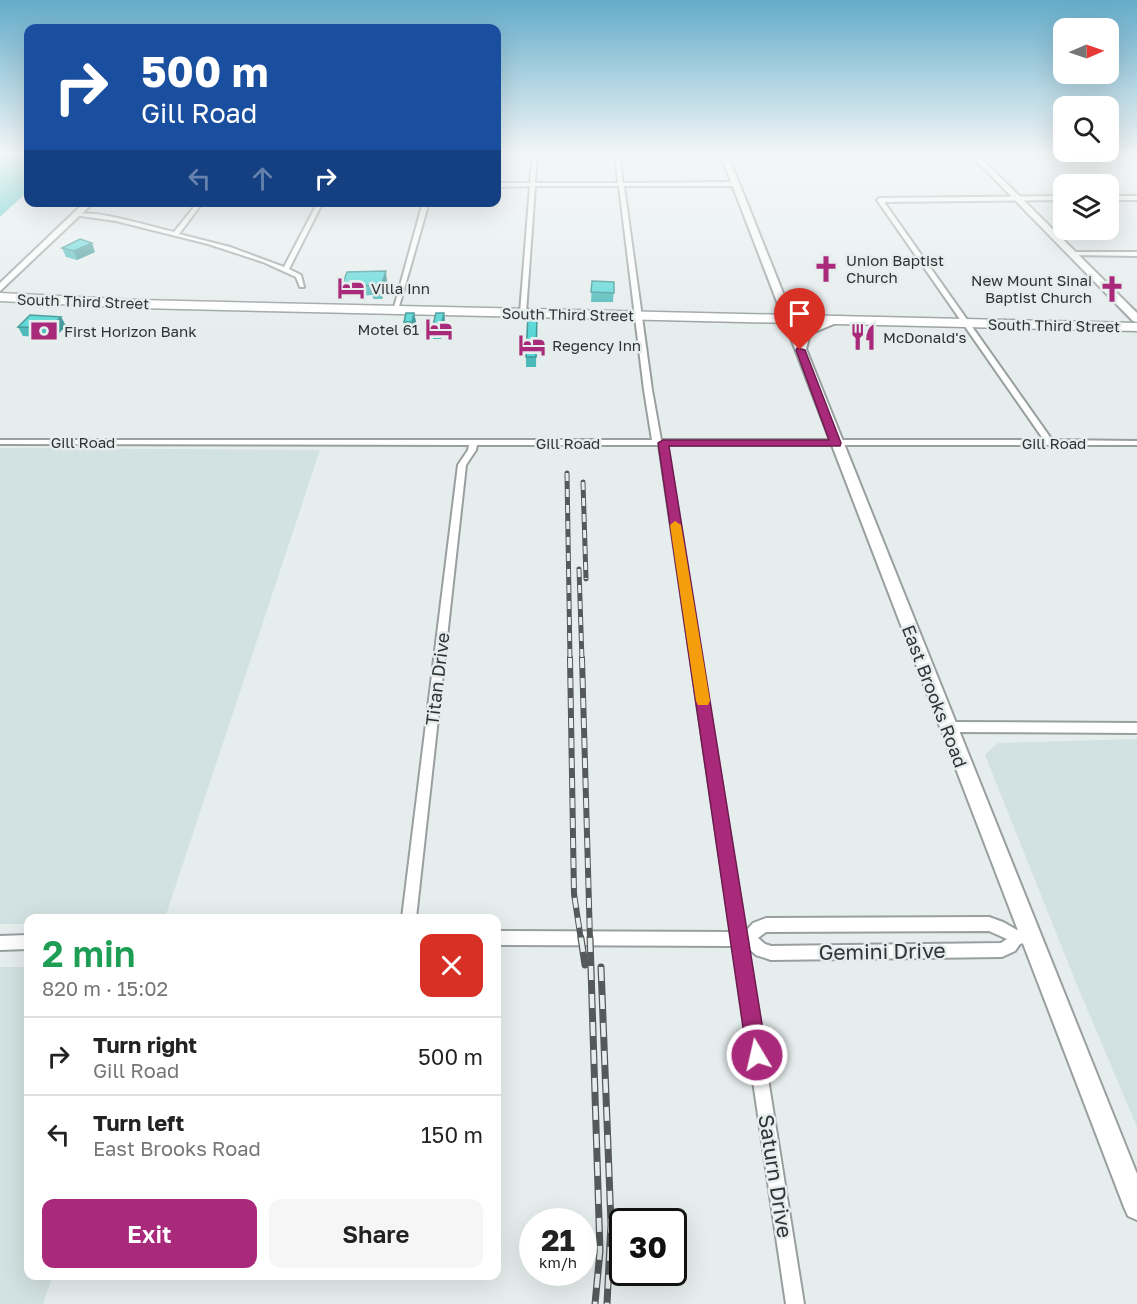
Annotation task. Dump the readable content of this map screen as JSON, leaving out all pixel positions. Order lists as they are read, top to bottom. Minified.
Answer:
{"streets":{"highway":["South Third Street"],"main road":["East Brooks Road"],"street":["Gill Road","Titan Drive","Gemini Drive","Saturn Drive"]},"crossings":[["South Third Street","East Brooks Road"],["South Third Street","Saturn Drive"],["Gill Road","Titan Drive"],["Gill Road","East Brooks Road"],["Gill Road","Saturn Drive"],["East Brooks Road","Gemini Drive"],["Gemini Drive","Saturn Drive"]],"places":{"church":["Union Baptist Church","New Mount Sinai Baptist Church"],"hotel":["Villa Inn","Motel 61","Regency Inn"],"bank":["First Horizon Bank"],"restaurant":["McDonald's"]},"north":"right","page":{"turn":["500 m","Gill Road"],"heading":["2 min","820 m · 15:02"],"list":[{"name":"Turn right","note":"Gill Road","value":"500 m"},{"name":"Turn left","note":"East Brooks Road","value":"150 m"}],"buttons":["Exit","Share"],"speed":"21 km/h","limit":"30"}}
